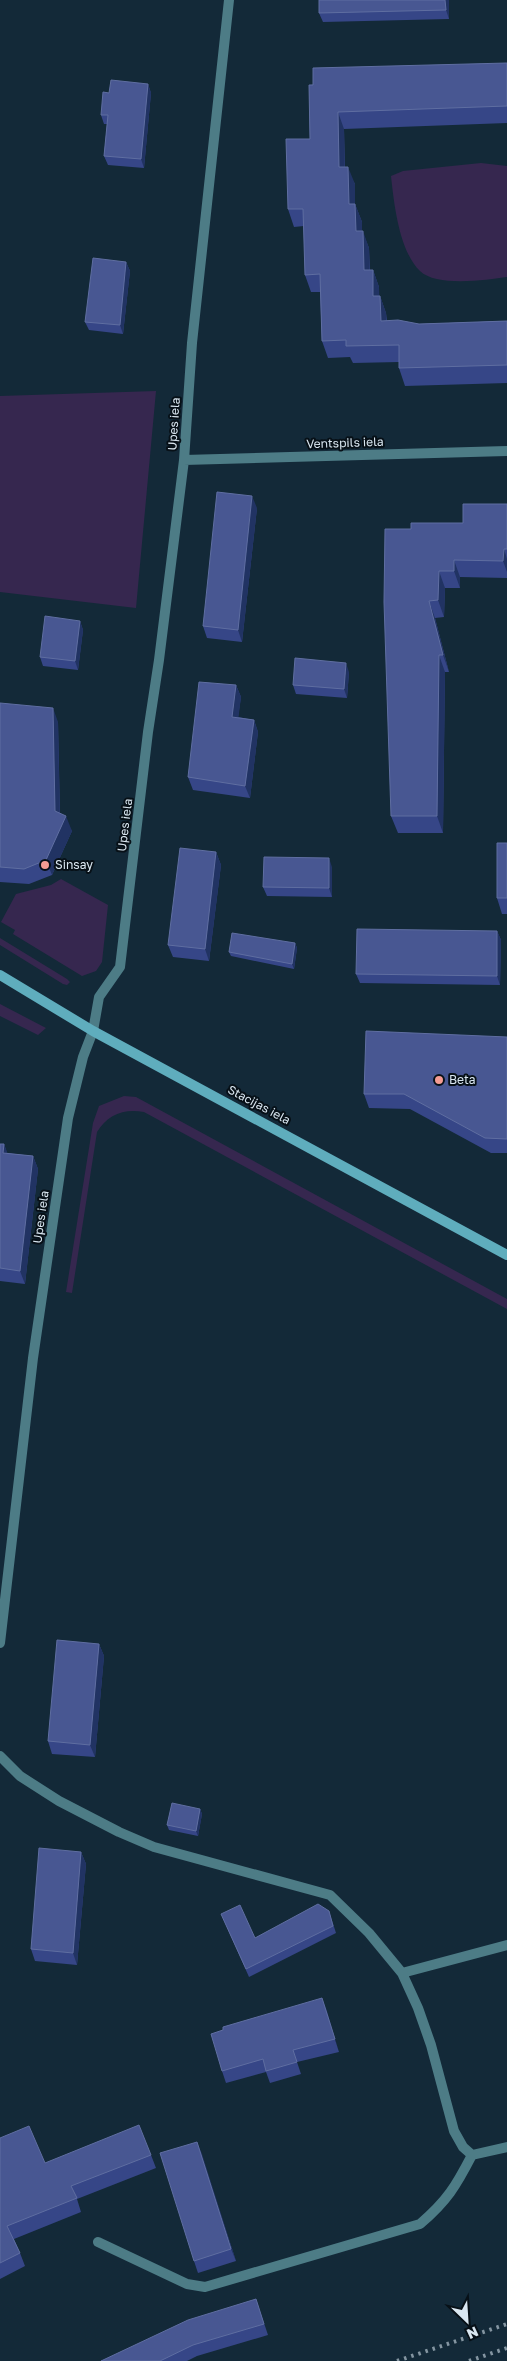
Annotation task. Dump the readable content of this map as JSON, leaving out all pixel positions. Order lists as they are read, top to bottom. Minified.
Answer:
{"streets":{"main road":["Stacijas iela"],"street":["Upes iela","Ventspils iela"]},"crossings":[["Upes iela","Ventspils iela"],["Upes iela","Stacijas iela"]],"places":["Sinsay","Beta"],"north":"bottom right"}
